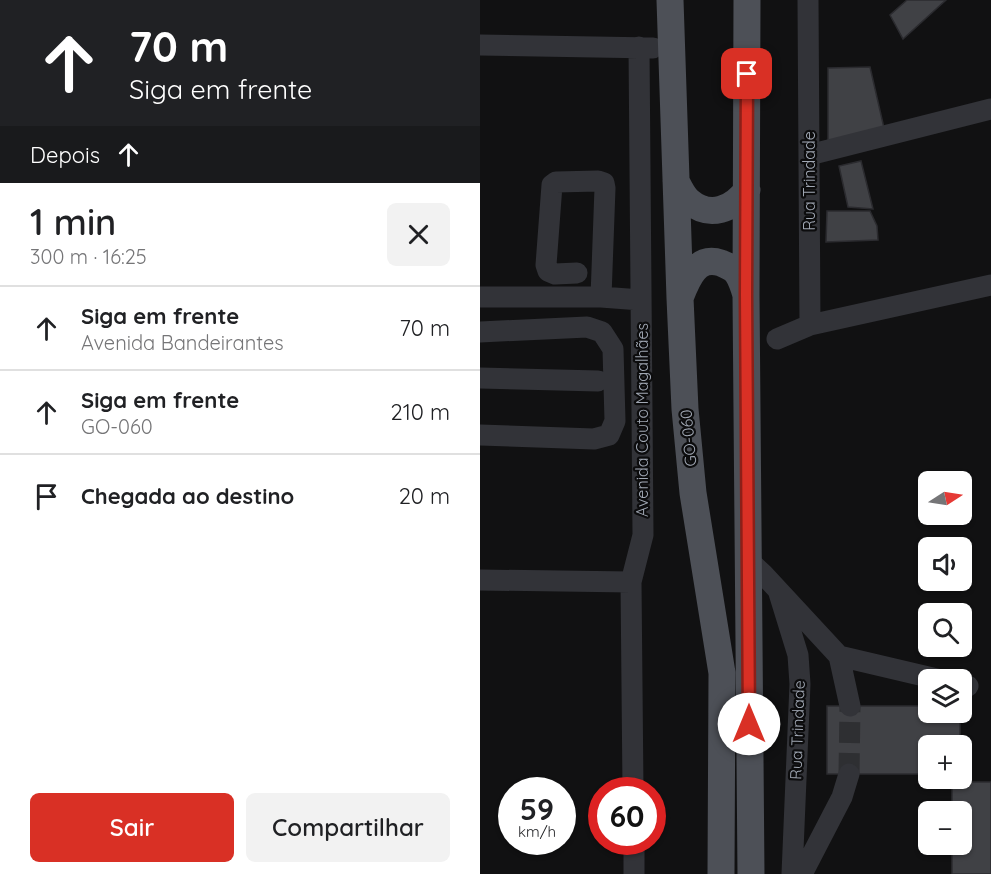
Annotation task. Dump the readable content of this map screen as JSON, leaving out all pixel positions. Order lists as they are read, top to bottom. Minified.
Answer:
{"streets":{"main road":["GO-060"],"street":["Rua Trindade","Avenida Couto Magalhães"]},"north":"right","page":{"turn":["70 m","Siga em frente"],"then":"Depois","heading":["1 min","300 m · 16:25"],"list":[{"name":"Siga em frente","note":"Avenida Bandeirantes","value":"70 m"},{"name":"Siga em frente","note":"GO-060","value":"210 m"},{"name":"Chegada ao destino","value":"20 m"}],"map_buttons":["+","−"],"speed":"59 km/h","limit":"60","buttons":["Sair","Compartilhar"]}}
